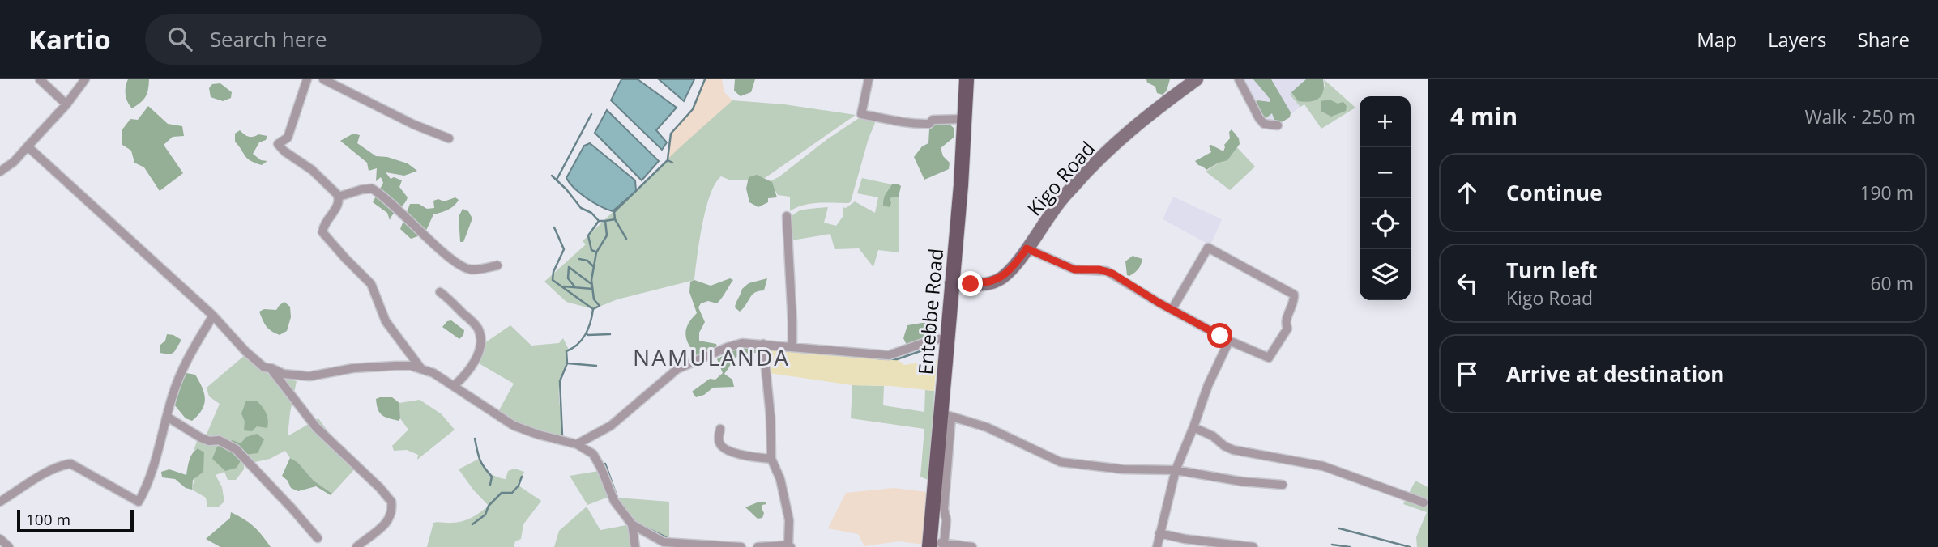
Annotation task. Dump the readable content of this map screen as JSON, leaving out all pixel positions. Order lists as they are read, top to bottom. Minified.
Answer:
{"streets":{"main road":["Entebbe Road"],"street":["Kigo Road"]},"crossings":[["Kigo Road","Entebbe Road"]],"districts":["NAMULANDA"],"scale_bar":"100 m","page":{"header":"Kartio","search":"Search here","nav":["Map","Layers","Share"],"heading":["4 min","Walk · 250 m"],"map_buttons":["+","−"],"list":[["Continue","190 m"],["Turn left","Kigo Road","60 m"],"Arrive at destination"],"scale":"100 m"}}
